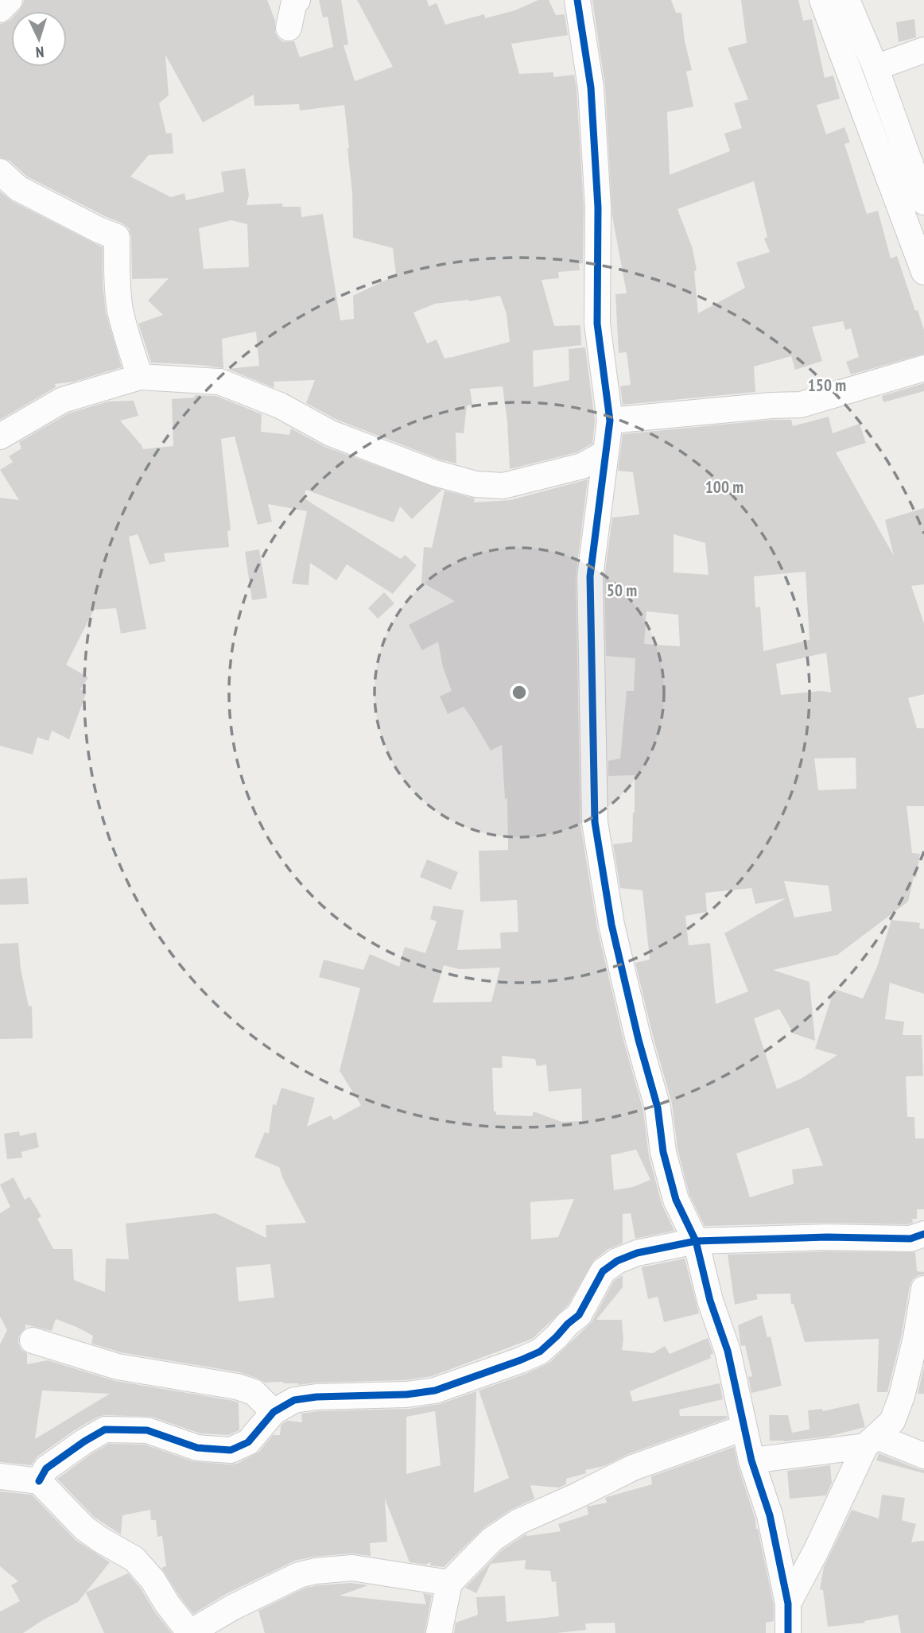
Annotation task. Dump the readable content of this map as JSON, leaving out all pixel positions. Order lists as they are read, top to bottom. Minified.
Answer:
{"north":"bottom","rings":["150 m","100 m","50 m"]}
